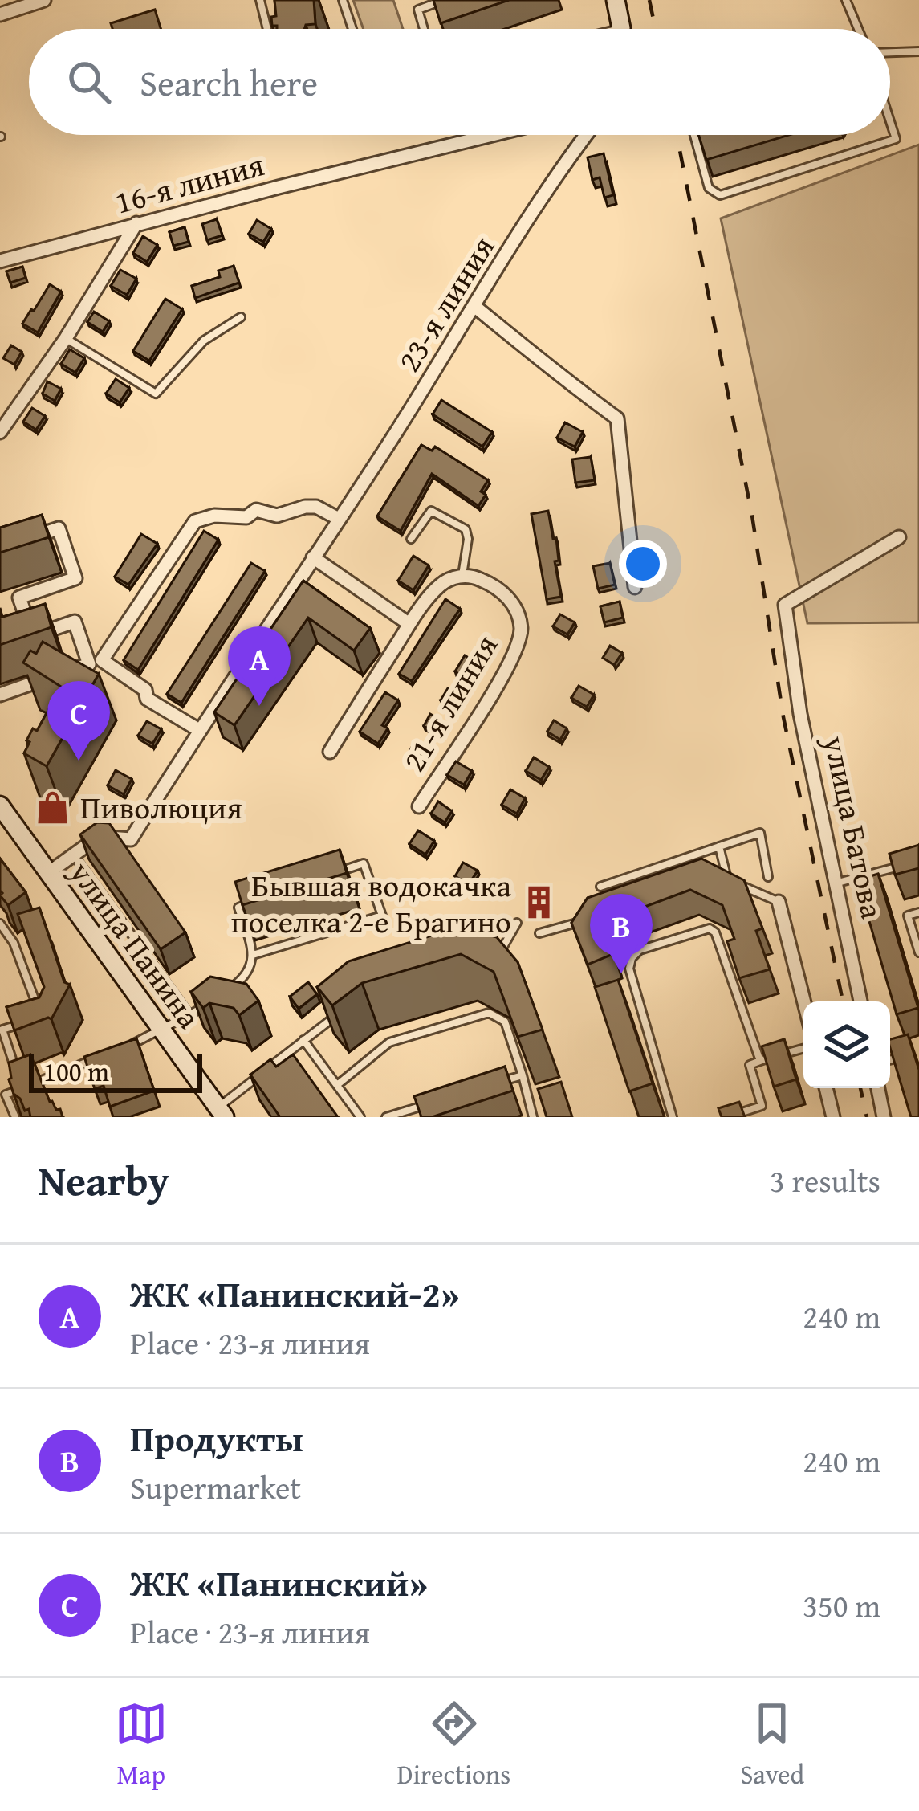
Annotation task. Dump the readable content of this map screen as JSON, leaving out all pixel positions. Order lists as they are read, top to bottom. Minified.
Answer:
{"streets":{"street":["16-я линия","23-я линия","21-я линия","улица Батова","улица Панина"]},"crossings":[["23-я линия","улица Панина"]],"places":{"shop":["Пиволюция"],"building":["Бывшая водокачка поселка 2-е Брагино"]},"scale_bar":"100 m","page":{"search":"Search here","pins":["A","C","B"],"scale":"100 m","heading":["Nearby","3 results"],"list":[{"mark":"A","name":"ЖК «Панинский-2»","note":"Place · 23-я линия","value":"240 m"},{"mark":"B","name":"Продукты","note":"Supermarket","value":"240 m"},{"mark":"C","name":"ЖК «Панинский»","note":"Place · 23-я линия","value":"350 m"}],"nav":["Map","Directions","Saved"]}}
